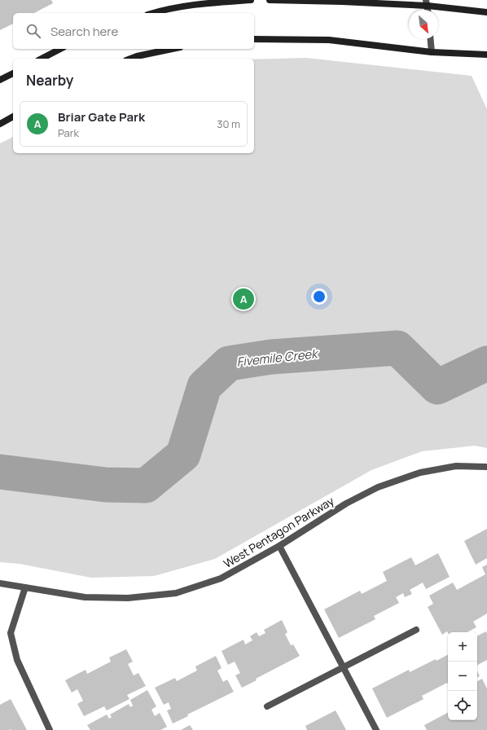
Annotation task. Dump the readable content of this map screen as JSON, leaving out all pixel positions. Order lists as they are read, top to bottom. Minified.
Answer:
{"streets":{"street":["West Pentagon Parkway"]},"water":["Fivemile Creek"],"north":"bottom right","page":{"search":"Search here","heading":"Nearby","list":[{"mark":"A","name":"Briar Gate Park","note":"Park","value":"30 m"}],"pins":"A","map_buttons":["+","−"]}}
